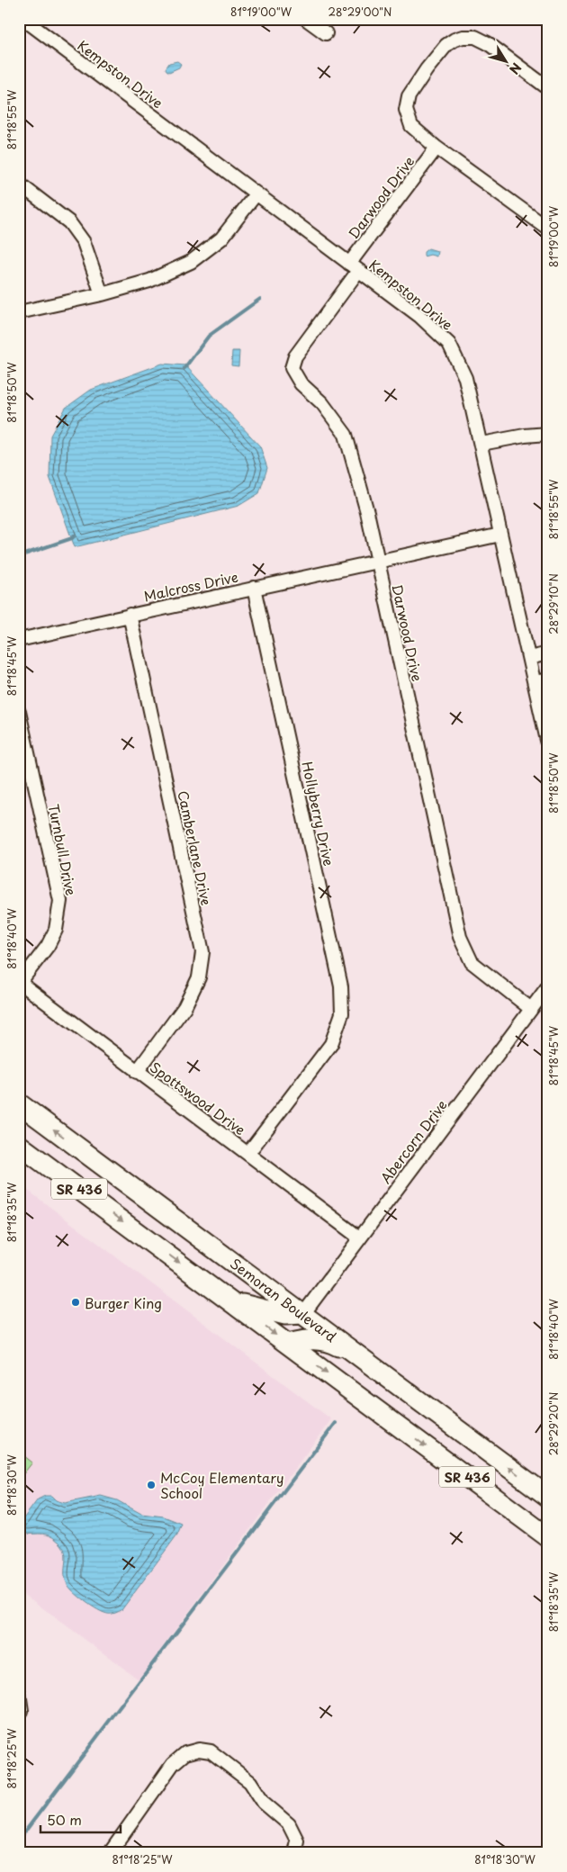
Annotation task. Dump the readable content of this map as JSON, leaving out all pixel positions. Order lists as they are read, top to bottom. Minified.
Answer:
{"streets":{"main road":["SR 436","Semoran Boulevard"],"street":["Kempston Drive","Darwood Drive","Malcross Drive","Hollyberry Drive","Camberlane Drive","Turnbull Drive","Spottswood Drive","Abercorn Drive"]},"crossings":[["Kempston Drive","Darwood Drive"],["Kempston Drive","Malcross Drive"],["Darwood Drive","Malcross Drive"],["Darwood Drive","Abercorn Drive"],["Malcross Drive","Hollyberry Drive"],["Malcross Drive","Camberlane Drive"],["Hollyberry Drive","Spottswood Drive"],["Camberlane Drive","Spottswood Drive"],["Turnbull Drive","Spottswood Drive"],["Spottswood Drive","Abercorn Drive"],["Abercorn Drive","Semoran Boulevard"]],"places":["Burger King","McCoy Elementary School"],"scale_bar":"50 m","north":"bottom right","coordinates":["81°19'00\"W","28°29'00\"N","81°18'55\"W","81°18'50\"W","28°29'10\"N","81°18'45\"W","81°18'40\"W","81°18'35\"W","28°29'20\"N","81°18'30\"W","81°18'25\"W"]}
